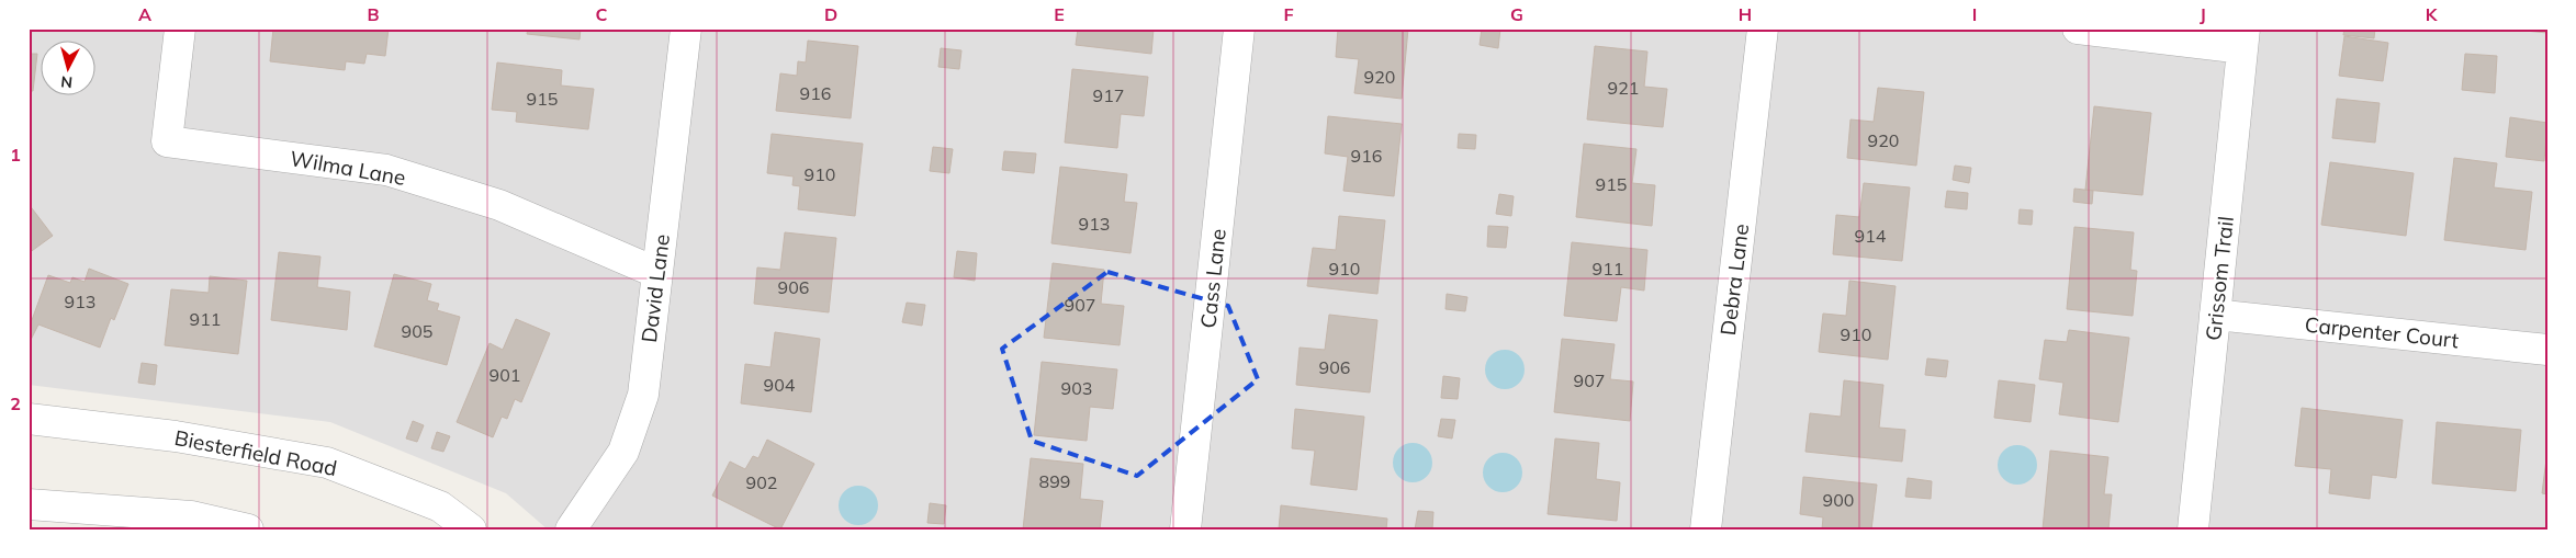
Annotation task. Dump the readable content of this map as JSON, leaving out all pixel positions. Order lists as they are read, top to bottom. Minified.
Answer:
{"streets":{"street":["Wilma Lane","Cass Lane","Grissom Trail","Debra Lane","David Lane","Carpenter Court","Biesterfield Road"]},"crossings":[["Wilma Lane","David Lane"],["Grissom Trail","Carpenter Court"]],"house_numbers":["920","921","916","917","915","920","916","910","915","913","914","910","911","906","913","907","911","905","910","906","901","907","904","903","899","902","900"],"north":"bottom","grid":{"columns":["A","B","C","D","E","F","G","H","I","J","K"],"rows":["1","2"]}}
